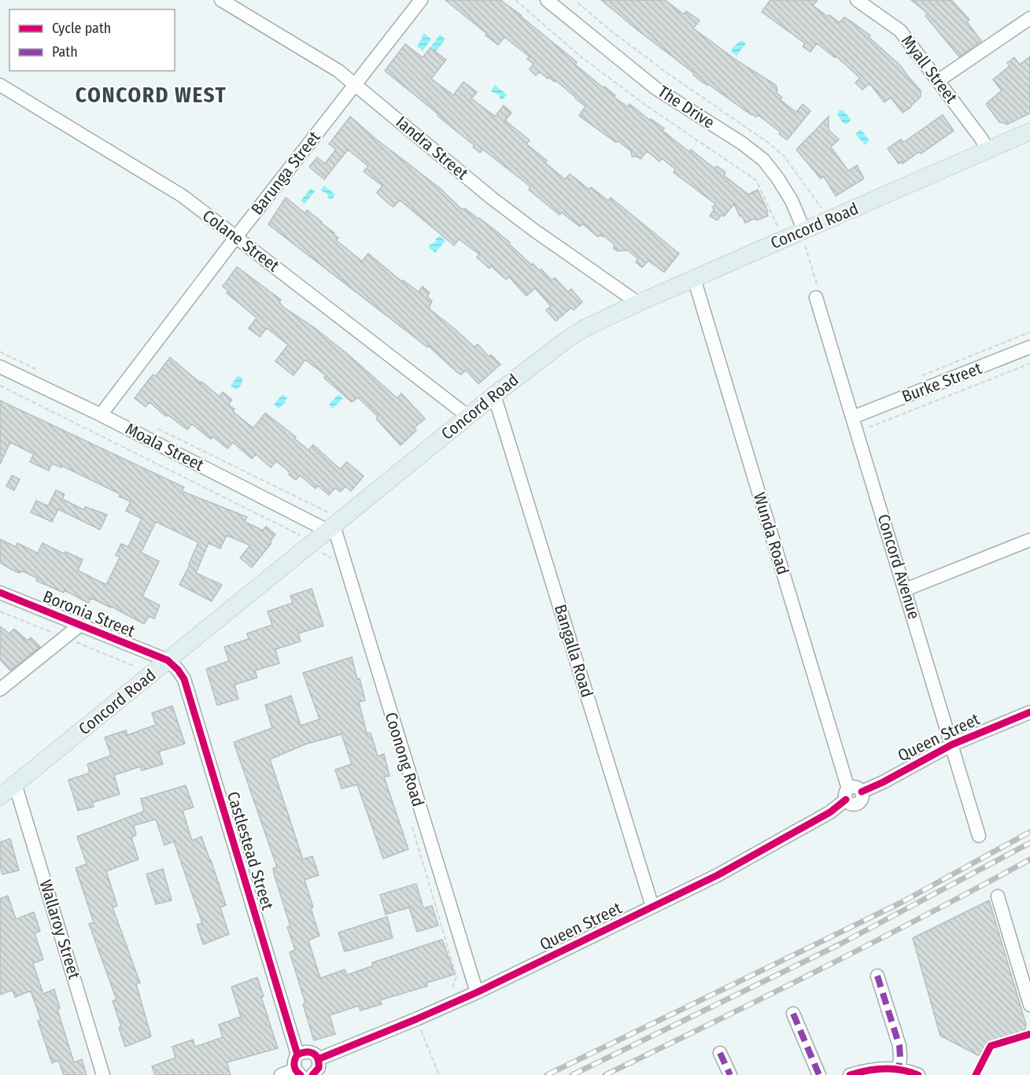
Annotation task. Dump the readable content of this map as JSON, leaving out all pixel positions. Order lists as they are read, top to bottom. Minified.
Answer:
{"streets":{"main road":["Concord Road"],"street":["Myall Street","The Drive","Iandra Street","Barunga Street","Colane Street","Burke Street","Moala Street","Wunda Road","Concord Avenue","Boronia Street","Bangalla Road","Queen Street","Coonong Road","Castlestead Street","Wallaroy Street"]},"crossings":[["Myall Street","Concord Road"],["The Drive","Concord Road"],["Iandra Street","Barunga Street"],["Iandra Street","Concord Road"],["Barunga Street","Colane Street"],["Barunga Street","Moala Street"],["Concord Road","Colane Street"],["Concord Road","Moala Street"],["Concord Road","Wunda Road"],["Concord Road","Boronia Street"],["Concord Road","Bangalla Road"],["Concord Road","Coonong Road"],["Concord Road","Castlestead Street"],["Concord Road","Wallaroy Street"],["Burke Street","Concord Avenue"],["Moala Street","Coonong Road"],["Wunda Road","Queen Street"],["Concord Avenue","Queen Street"],["Boronia Street","Castlestead Street"],["Bangalla Road","Queen Street"],["Queen Street","Coonong Road"]],"districts":["CONCORD WEST"],"legend":["Cycle path","Path"]}
